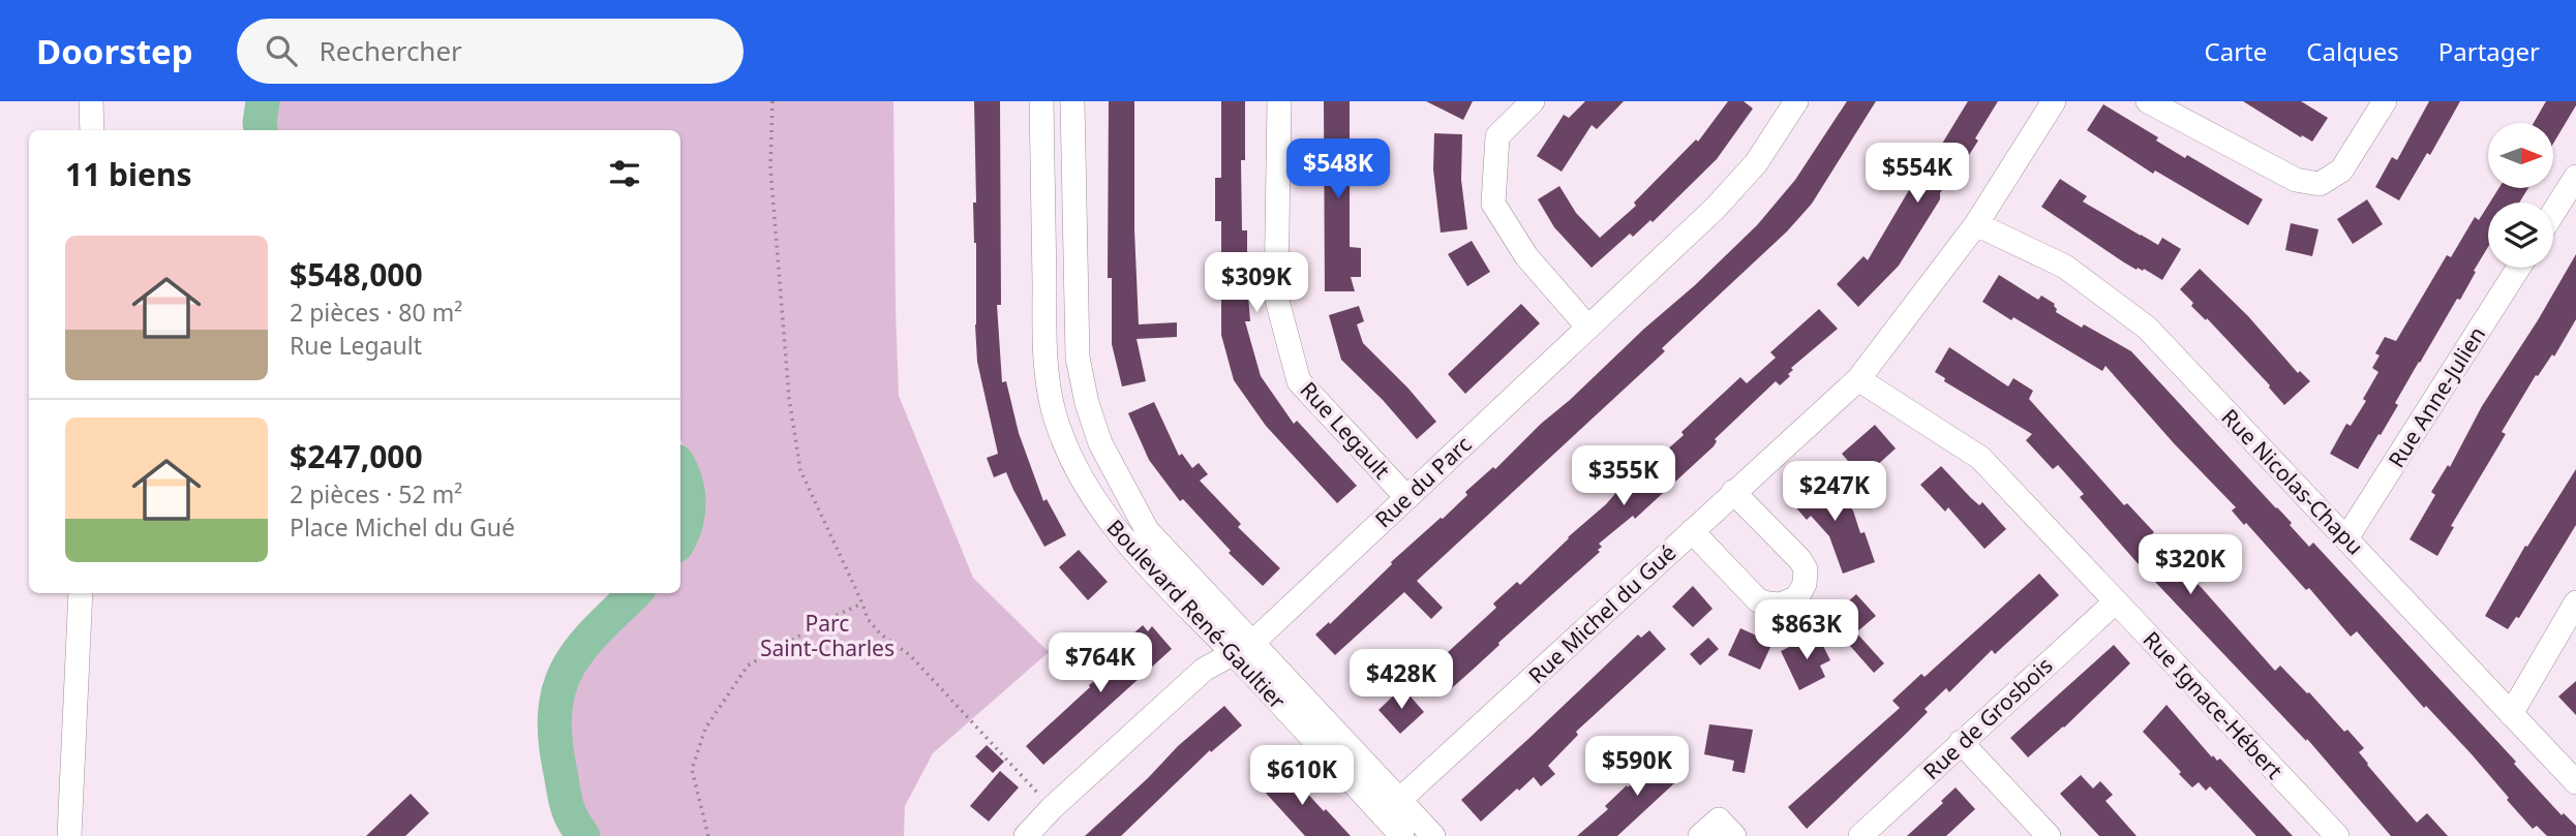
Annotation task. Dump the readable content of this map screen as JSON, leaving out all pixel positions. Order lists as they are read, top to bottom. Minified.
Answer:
{"streets":{"street":["Rue Anne-Julien","Rue Legault","Rue du Parc","Rue Nicolas-Chapu","Boulevard René-Gaultier","Rue Michel du Gué","Rue Ignace-Hébert","Rue de Grosbois"]},"crossings":[["Rue Anne-Julien","Rue Nicolas-Chapu"],["Rue Legault","Rue du Parc"],["Rue du Parc","Boulevard René-Gaultier"],["Rue Nicolas-Chapu","Rue Michel du Gué"],["Boulevard René-Gaultier","Rue Michel du Gué"],["Rue Michel du Gué","Rue Ignace-Hébert"],["Rue Ignace-Hébert","Rue de Grosbois"]],"parks":["Parc Saint-Charles"],"north":"right","page":{"header":"Doorstep","search":"Rechercher","nav":["Carte","Calques","Partager"],"heading":"11 biens","price":["$548K","$554K","$309K","$355K","$247K","$320K","$863K","$764K","$428K","$590K","$610K"],"list":[{"name":"$548,000","note":"2 pièces · 80 m² · Rue Legault"},{"name":"$247,000","note":"2 pièces · 52 m² · Place Michel du Gué"}]}}
